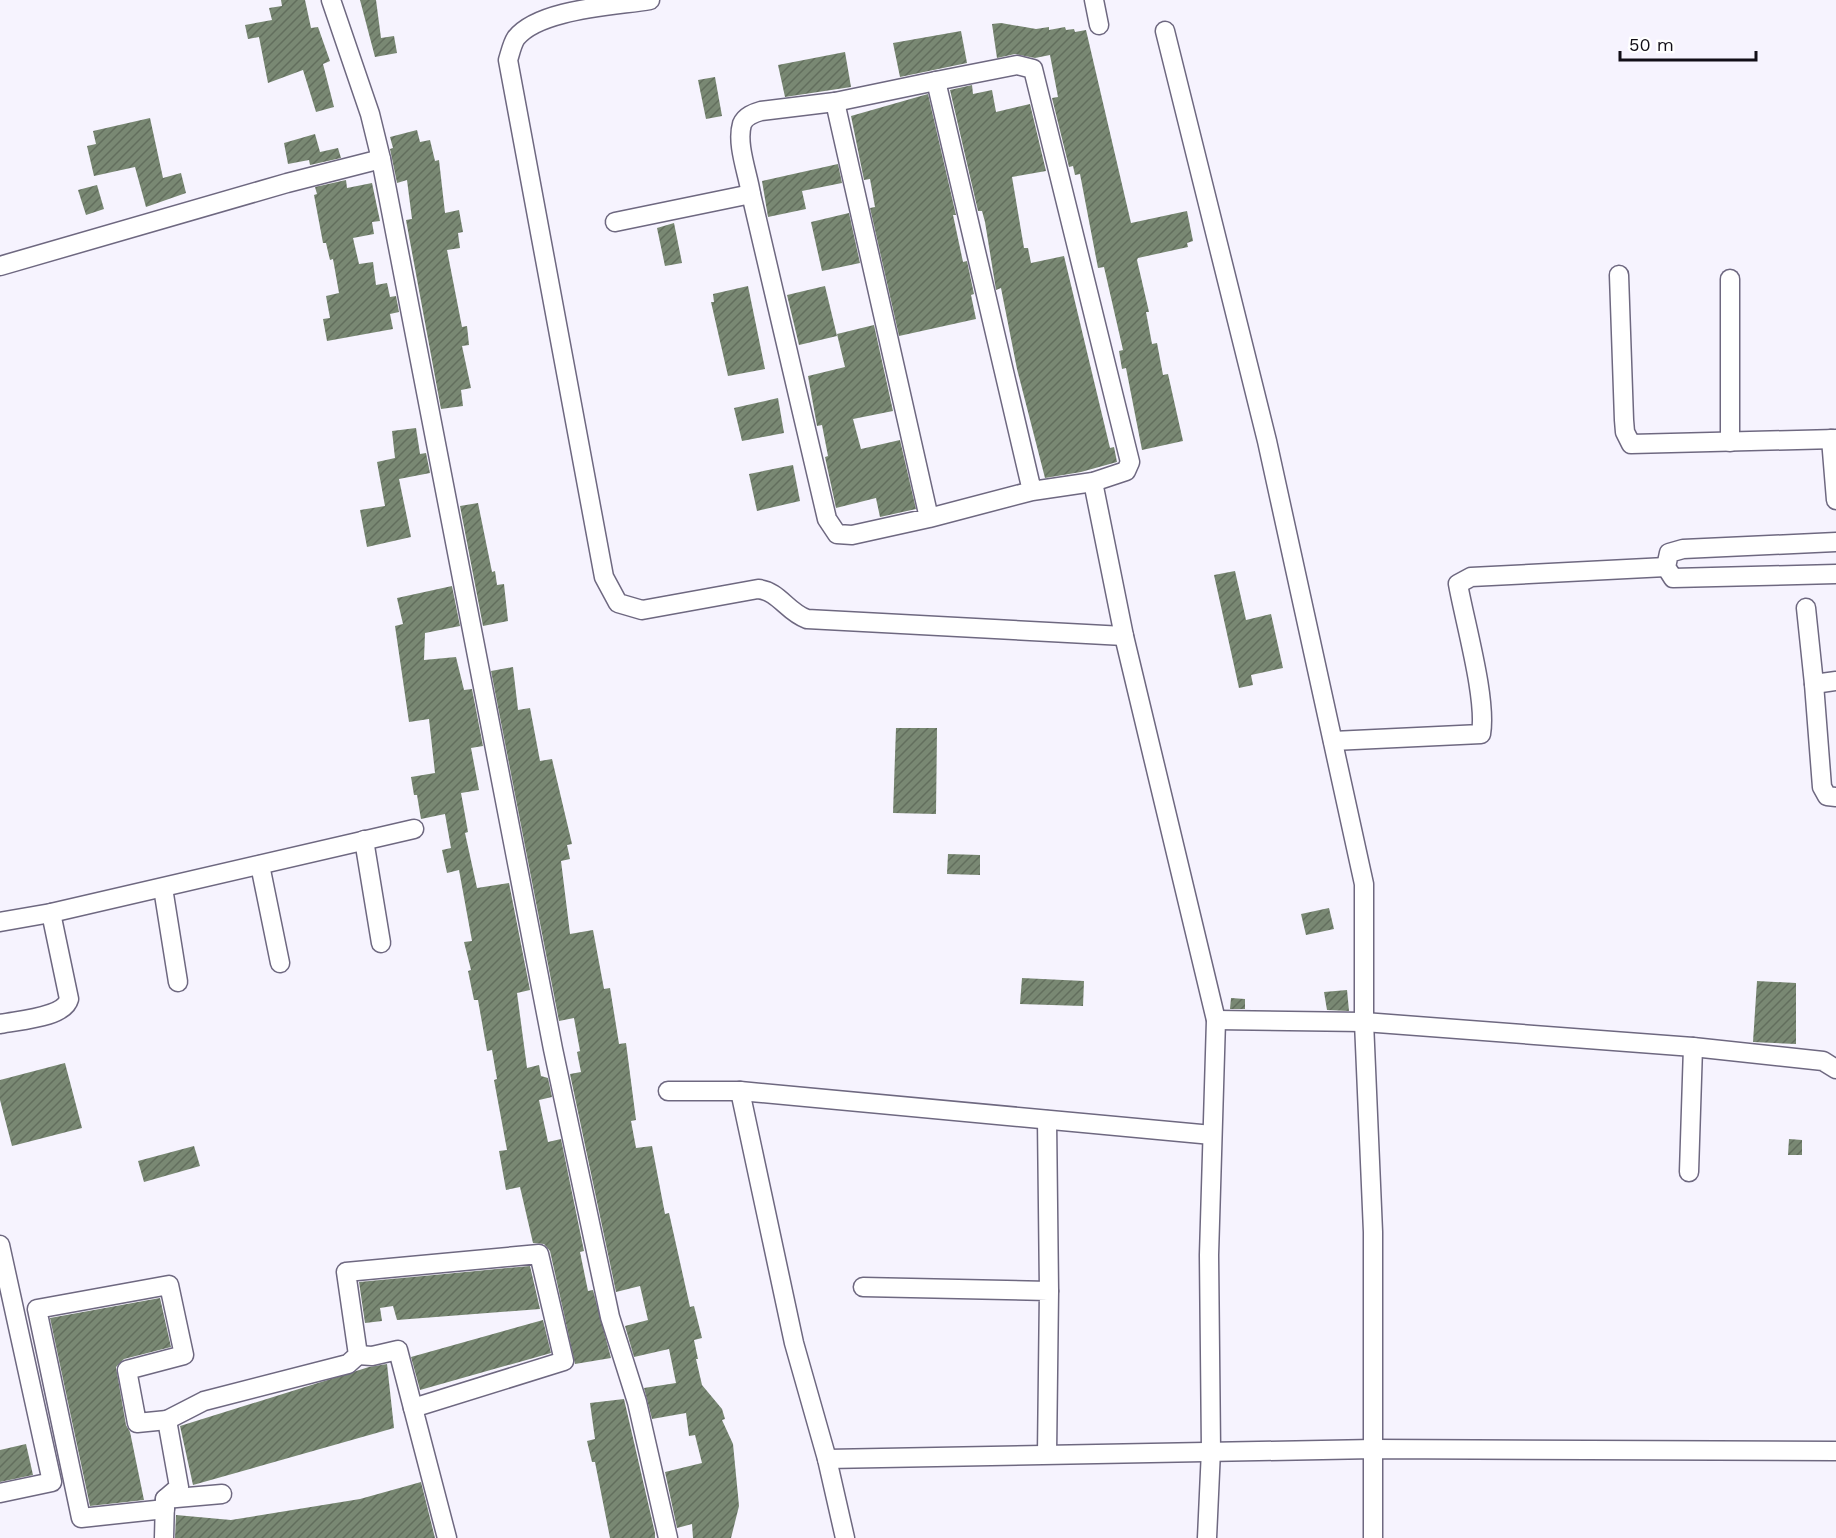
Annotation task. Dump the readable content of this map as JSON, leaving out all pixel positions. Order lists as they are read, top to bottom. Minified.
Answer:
{"scale_bar":"50 m"}
